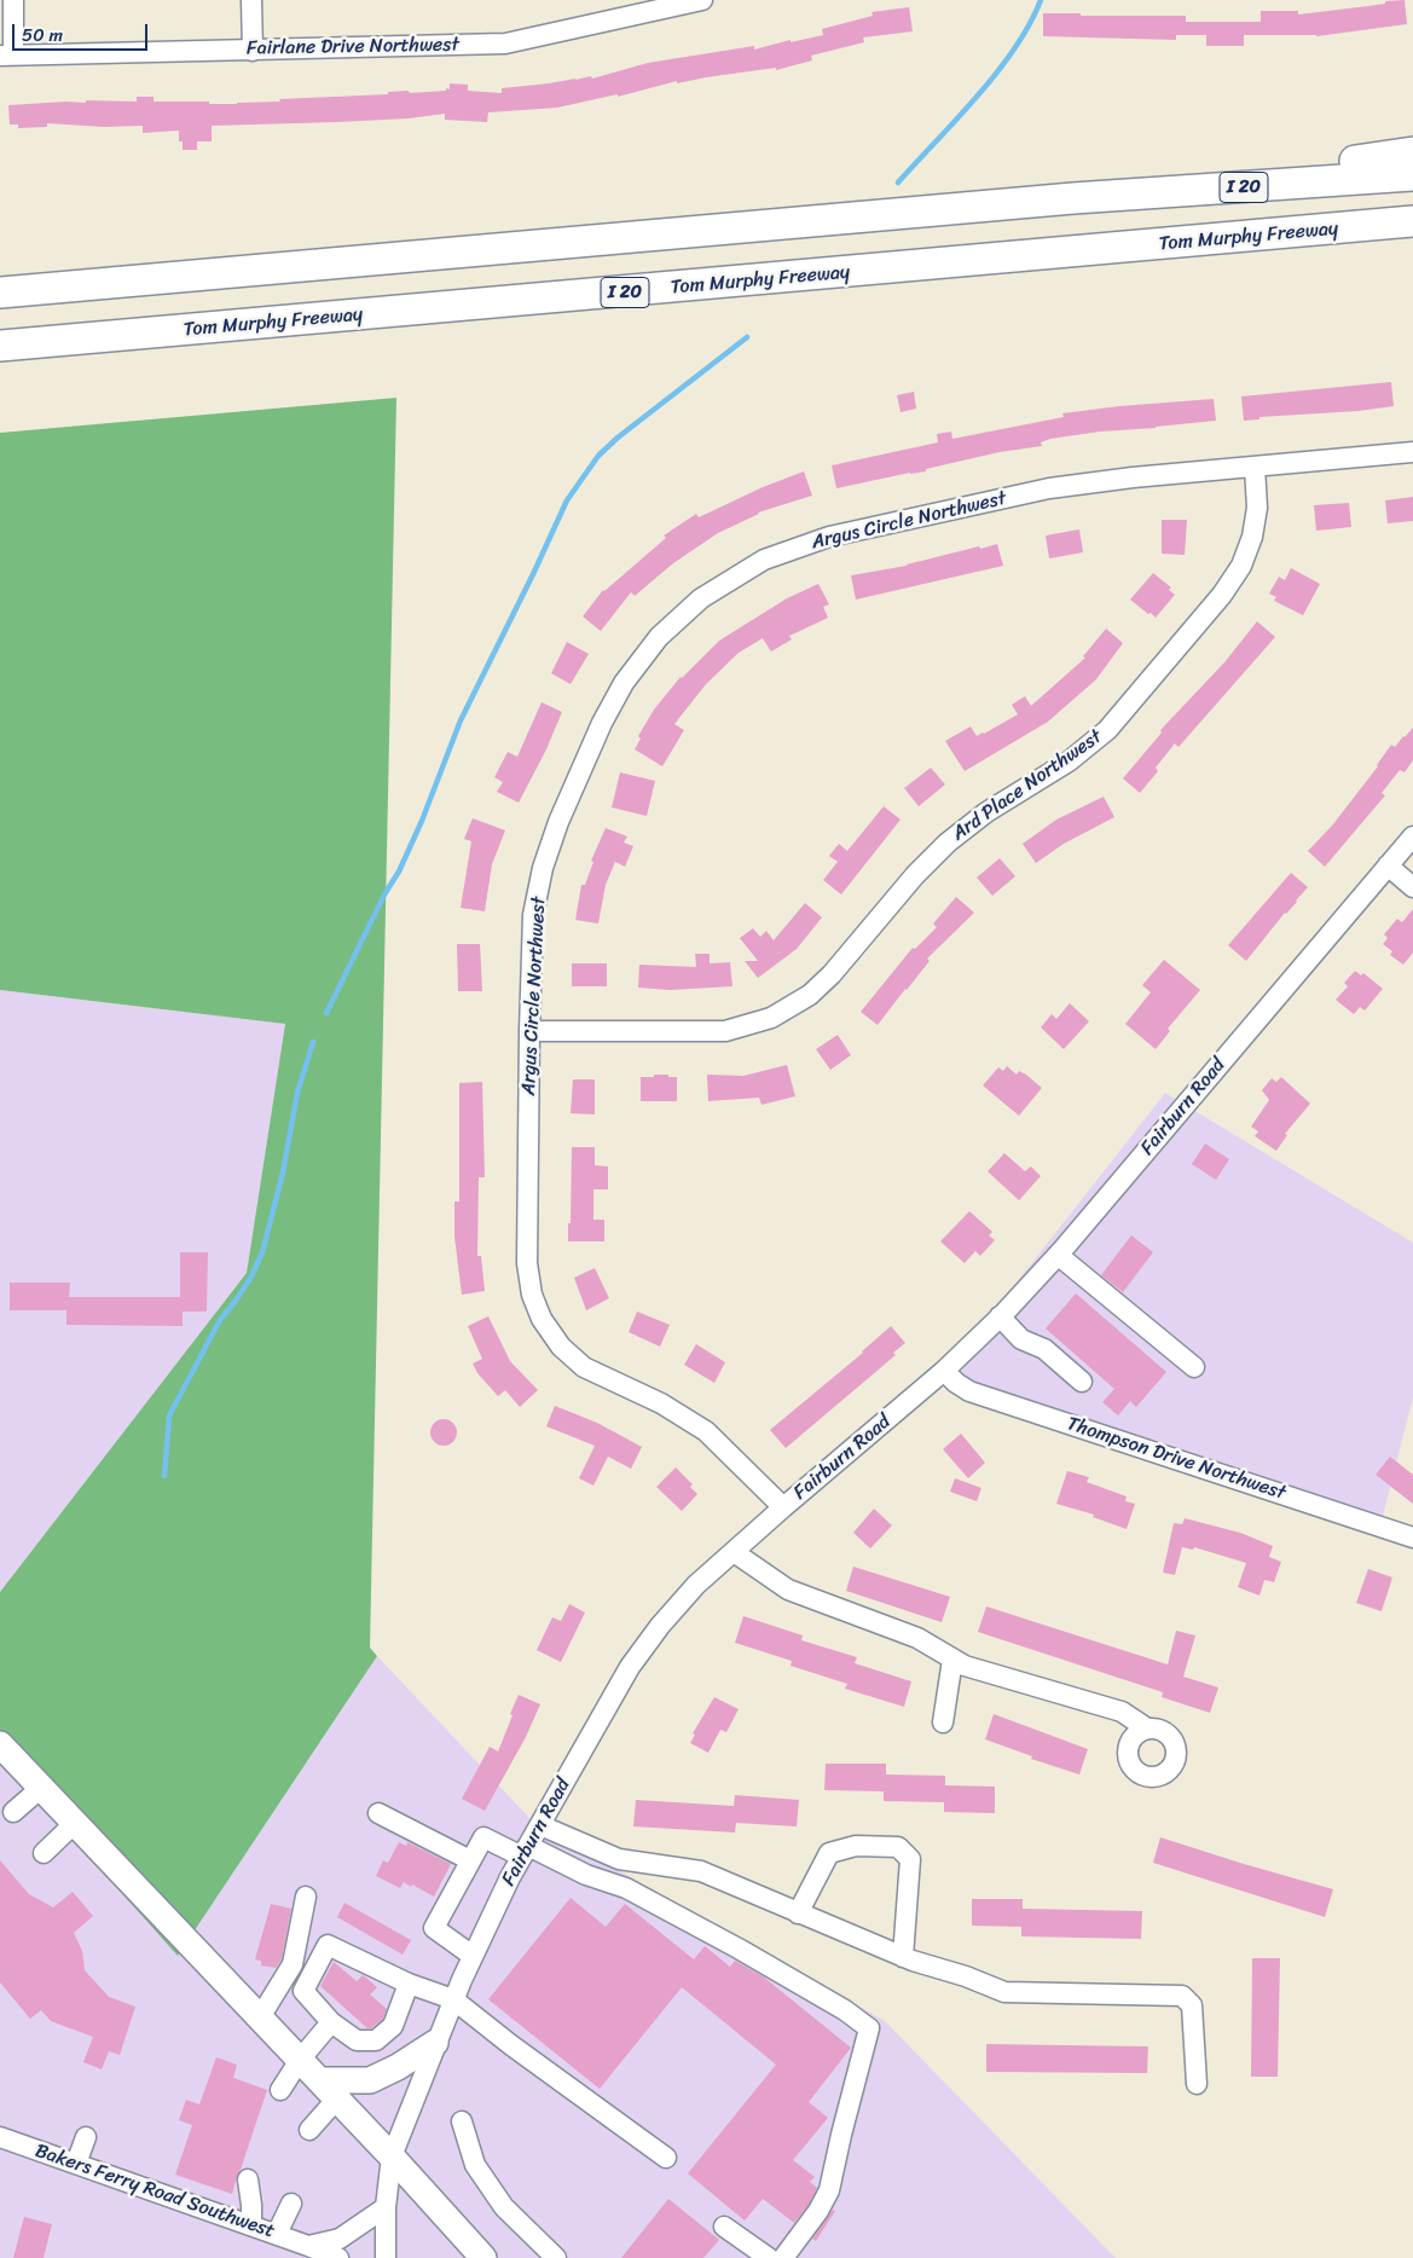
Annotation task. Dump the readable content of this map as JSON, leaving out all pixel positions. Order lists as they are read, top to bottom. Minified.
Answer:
{"streets":{"highway":["I 20","Tom Murphy Freeway"],"street":["Fairlane Drive Northwest","Argus Circle Northwest","Ard Place Northwest","Fairburn Road","Thompson Drive Northwest","Bakers Ferry Road Southwest"]},"crossings":[["Argus Circle Northwest","Ard Place Northwest"],["Argus Circle Northwest","Fairburn Road"],["Fairburn Road","Thompson Drive Northwest"]],"scale_bar":"50 m"}
